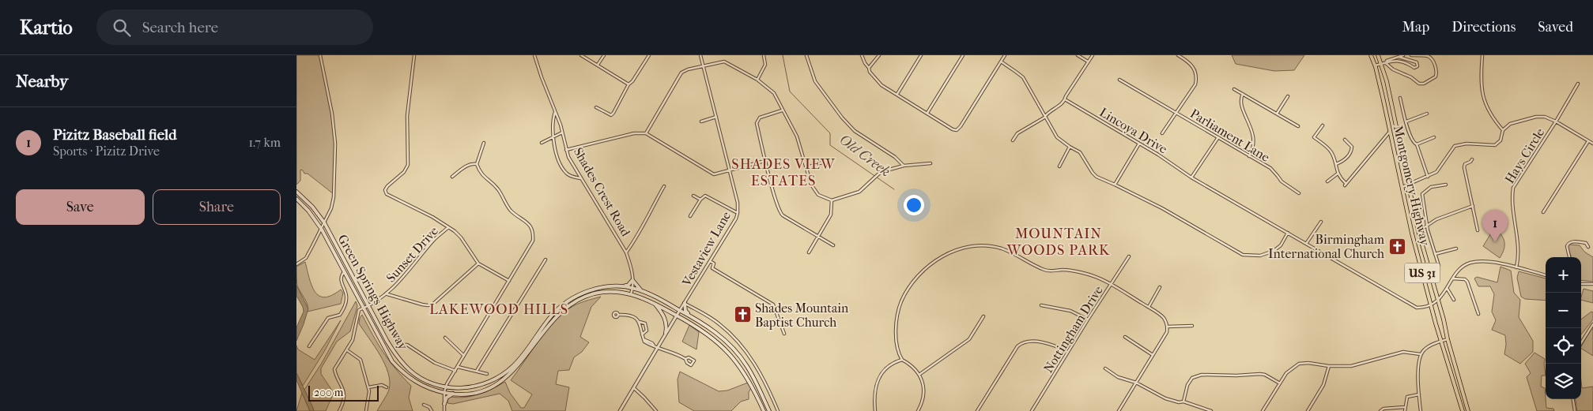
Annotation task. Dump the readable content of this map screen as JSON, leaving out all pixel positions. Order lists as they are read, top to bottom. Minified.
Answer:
{"streets":{"main road":["Montgomery Highway","US 31","Green Springs Highway"],"street":["Lincoya Drive","Parliament Lane","Hays Circle","Shades Crest Road","Vestaview Lane","Sunset Drive","Nottingham Drive"]},"crossings":[["Lincoya Drive","Montgomery Highway"],["Sunset Drive","Green Springs Highway"]],"districts":["SHADES VIEW ESTATES","MOUNTAIN WOODS PARK","LAKEWOOD HILLS"],"water":["Old Creek"],"places":{"church":["Birmingham International Church","Shades Mountain Baptist Church"]},"scale_bar":"200 m","page":{"header":"Kartio","search":"Search here","nav":["Map","Directions","Saved"],"heading":"Nearby","list":[{"mark":"1","name":"Pizitz Baseball field","note":"Sports · Pizitz Drive","value":"1.7 km"}],"buttons":["Save","Share"],"pins":"1","map_buttons":["+","−"],"scale":"200 m"}}
